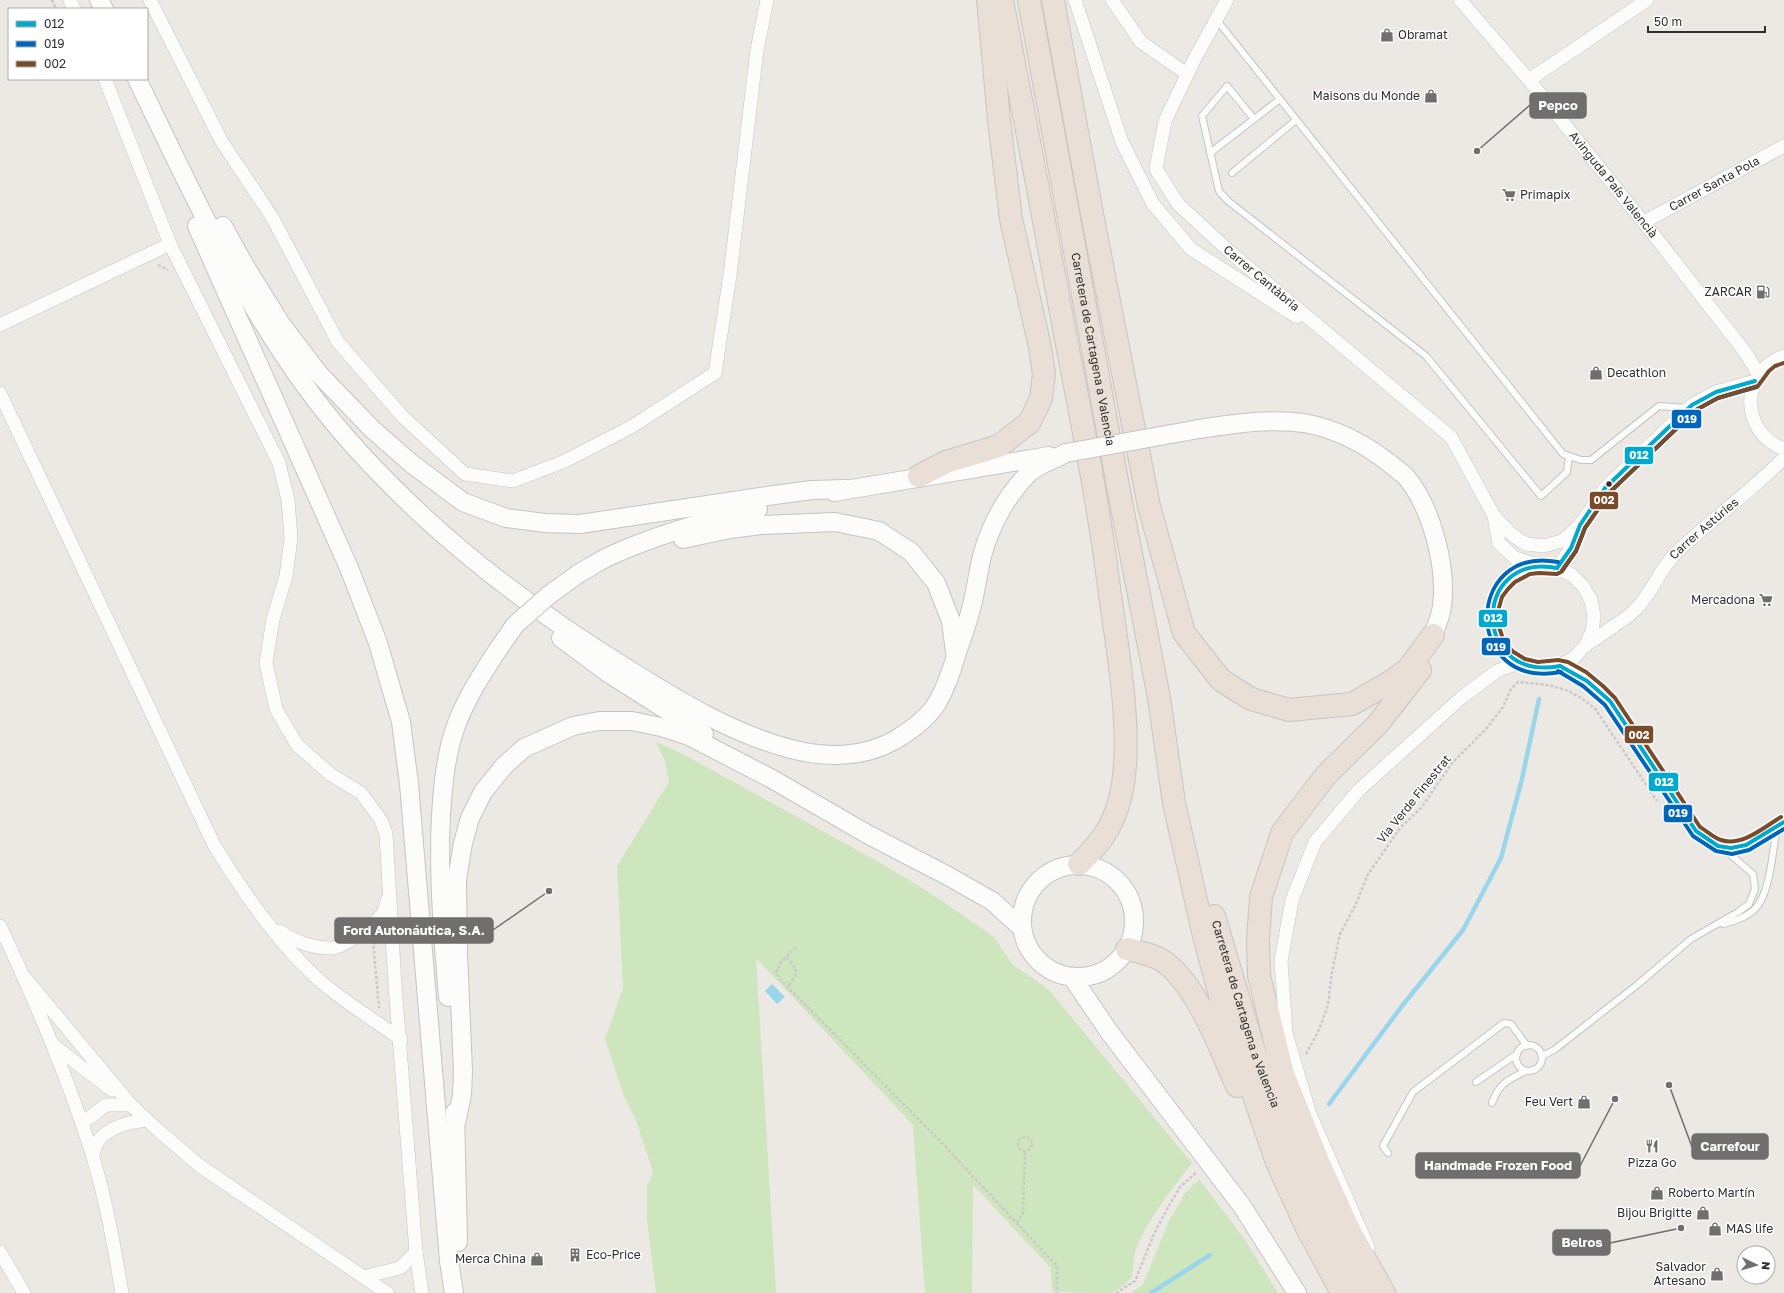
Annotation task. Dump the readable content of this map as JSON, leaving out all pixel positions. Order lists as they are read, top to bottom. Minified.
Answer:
{"streets":{"highway":["Carretera de Cartagena a Valencia"],"street":["Avinguda País Valencià","Carrer Santa Pola","Carrer Cantàbria","Carrer Astúries"],"path":["Via Verde Finestrat"]},"crossings":[["Avinguda País Valencià","Carrer Santa Pola"]],"places":{"shop":["Obramat","Maisons du Monde","Decathlon","Feu Vert","Roberto Martín","Bijou Brigitte","MAS life","Merca China","Salvador Artesano"],"other":["Pepco","Ford Autonáutica, S.A.","Carrefour","Handmade Frozen Food","Belros"],"supermarket":["Primapix","Mercadona"],"fuel station":["ZARCAR"],"restaurant":["Pizza Go"],"building":["Eco-Price"]},"lines":["transit line 002","transit line 012","transit line 019"],"legend":["012","019","002"],"scale_bar":"50 m","north":"right"}
